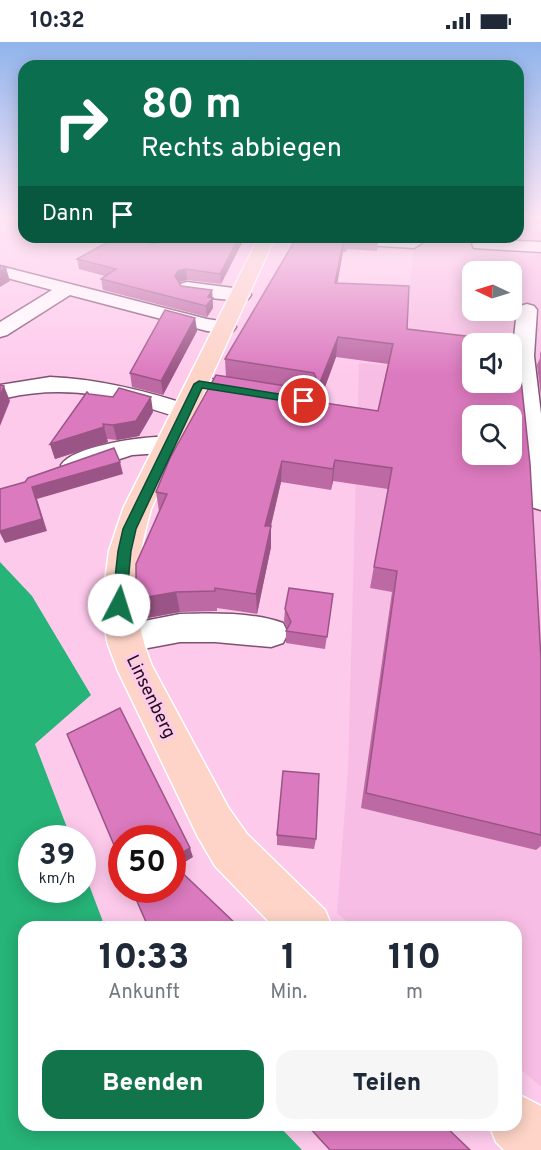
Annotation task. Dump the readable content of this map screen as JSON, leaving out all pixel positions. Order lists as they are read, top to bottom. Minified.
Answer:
{"streets":{"main road":["Linsenberg"]},"north":"left","page":{"status":"10:32","turn":["80 m","Rechts abbiegen"],"then":"Dann","speed":"39 km/h","limit":"50","eta":["10:33","Ankunft","1","Min.","110","m"],"buttons":["Beenden","Teilen"]}}
